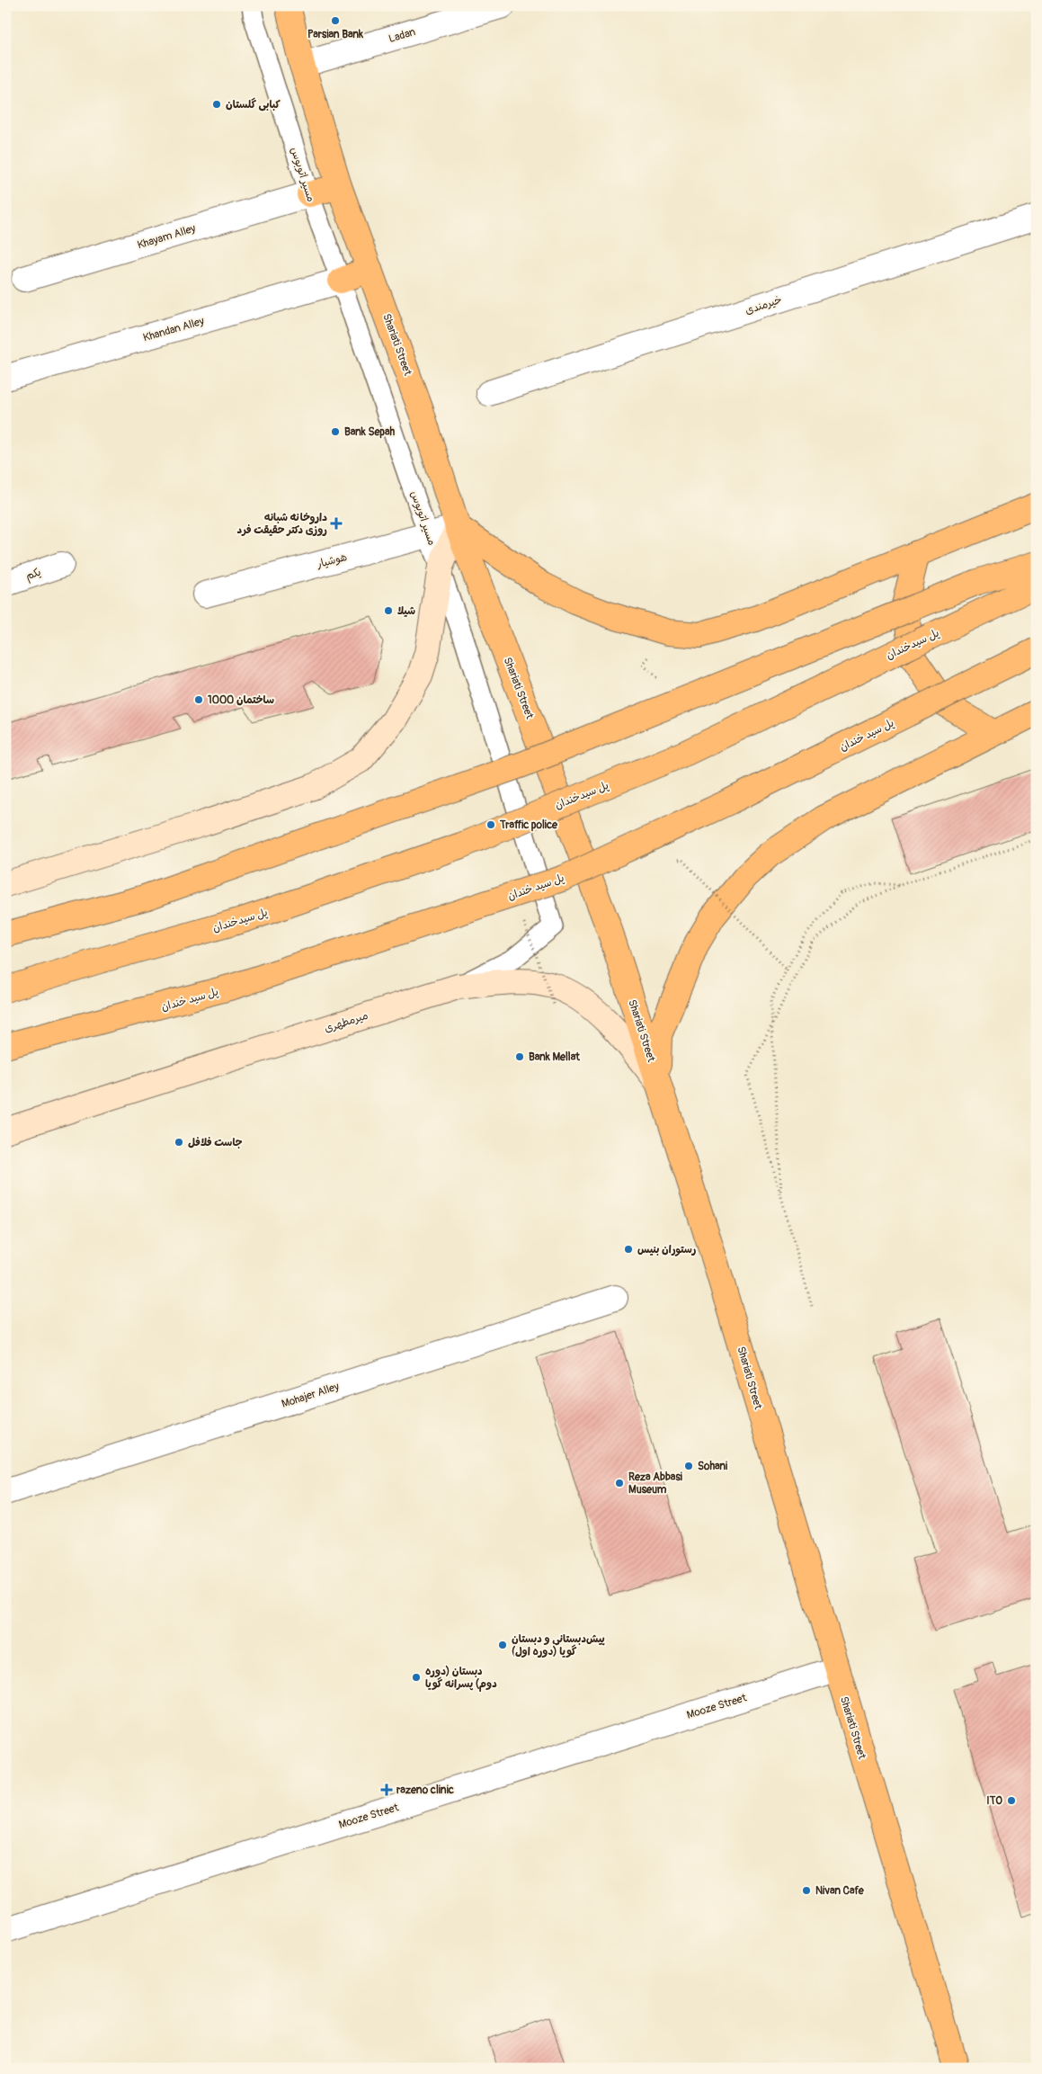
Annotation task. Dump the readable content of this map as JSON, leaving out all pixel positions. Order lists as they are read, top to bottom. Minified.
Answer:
{"streets":{"main road":["Shariati Street","پل سیدخندان","پل سید خندان","میرمطهری"],"street":["Ladan","Khayam Alley","خیرمندی","Khandan Alley","هوشیار","یکم","Mohajer Alley","Mooze Street"],"lane":["مسیر اتوبوس"]},"crossings":[["Ladan","Shariati Street"],["مسیر اتوبوس","Khayam Alley"],["مسیر اتوبوس","Khandan Alley"],["مسیر اتوبوس","هوشیار"],["مسیر اتوبوس","میرمطهری"],["Shariati Street","هوشیار"],["Shariati Street","میرمطهری"],["Shariati Street","Mooze Street"]],"places":{"other":["Parsian Bank","کبابی گلستان","Bank Sepah","شیلا","ساختمان 1000","Traffic police","Bank Mellat","جاست فلافل","رستوران بنیس","Sohani","Reza Abbasi Museum","پیش‌دبستانی و دبستان (دوره اول) گویا","دبستان (دوره دوم) پسرانه گویا","ITO","Nivan Cafe"],"health":["داروخانه شبانه روزی دکتر حقیقت فرد","razeno clinic"]}}
